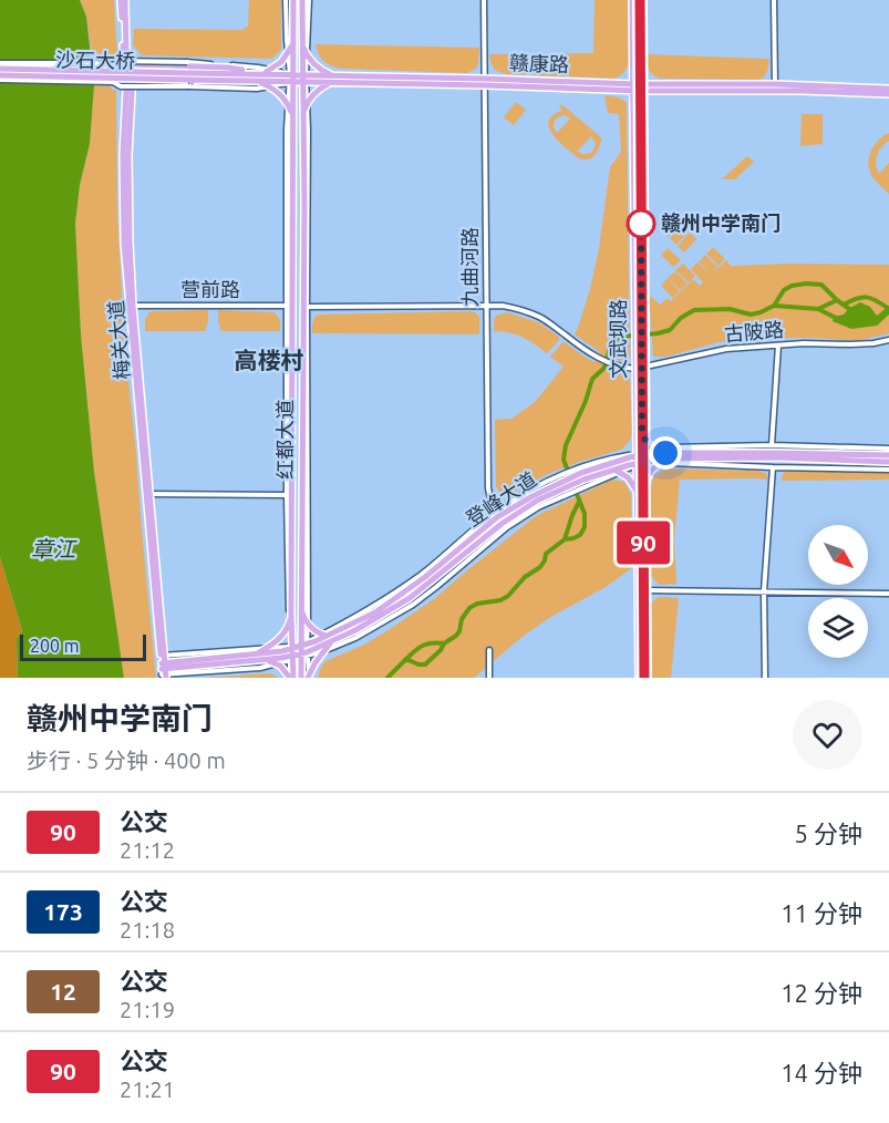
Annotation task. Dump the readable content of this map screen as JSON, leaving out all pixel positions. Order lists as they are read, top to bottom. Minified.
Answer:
{"streets":{"main road":["沙石大桥","赣康路","文武坝路","梅关大道","红都大道","登峰大道"],"street":["九曲河路","营前路","古陂路"]},"crossings":[["沙石大桥","赣康路"],["赣康路","九曲河路"],["赣康路","文武坝路"],["赣康路","红都大道"],["九曲河路","古陂路"],["九曲河路","登峰大道"],["营前路","梅关大道"],["古陂路","文武坝路"],["文武坝路","登峰大道"],["梅关大道","登峰大道"],["红都大道","登峰大道"]],"districts":["高楼村"],"water":["章江"],"places":["赣州中学南门"],"lines":["bus line 90"],"scale_bar":"200 m","north":"bottom right","page":{"on_map":"90","scale":"200 m","heading":["赣州中学南门","步行 · 5 分钟 · 400 m"],"list":[{"mark":"90","name":"公交","note":"21:12","value":"5 分钟"},{"mark":"173","name":"公交","note":"21:18","value":"11 分钟"},{"mark":"12","name":"公交","note":"21:19","value":"12 分钟"},{"mark":"90","name":"公交","note":"21:21","value":"14 分钟"}]}}
